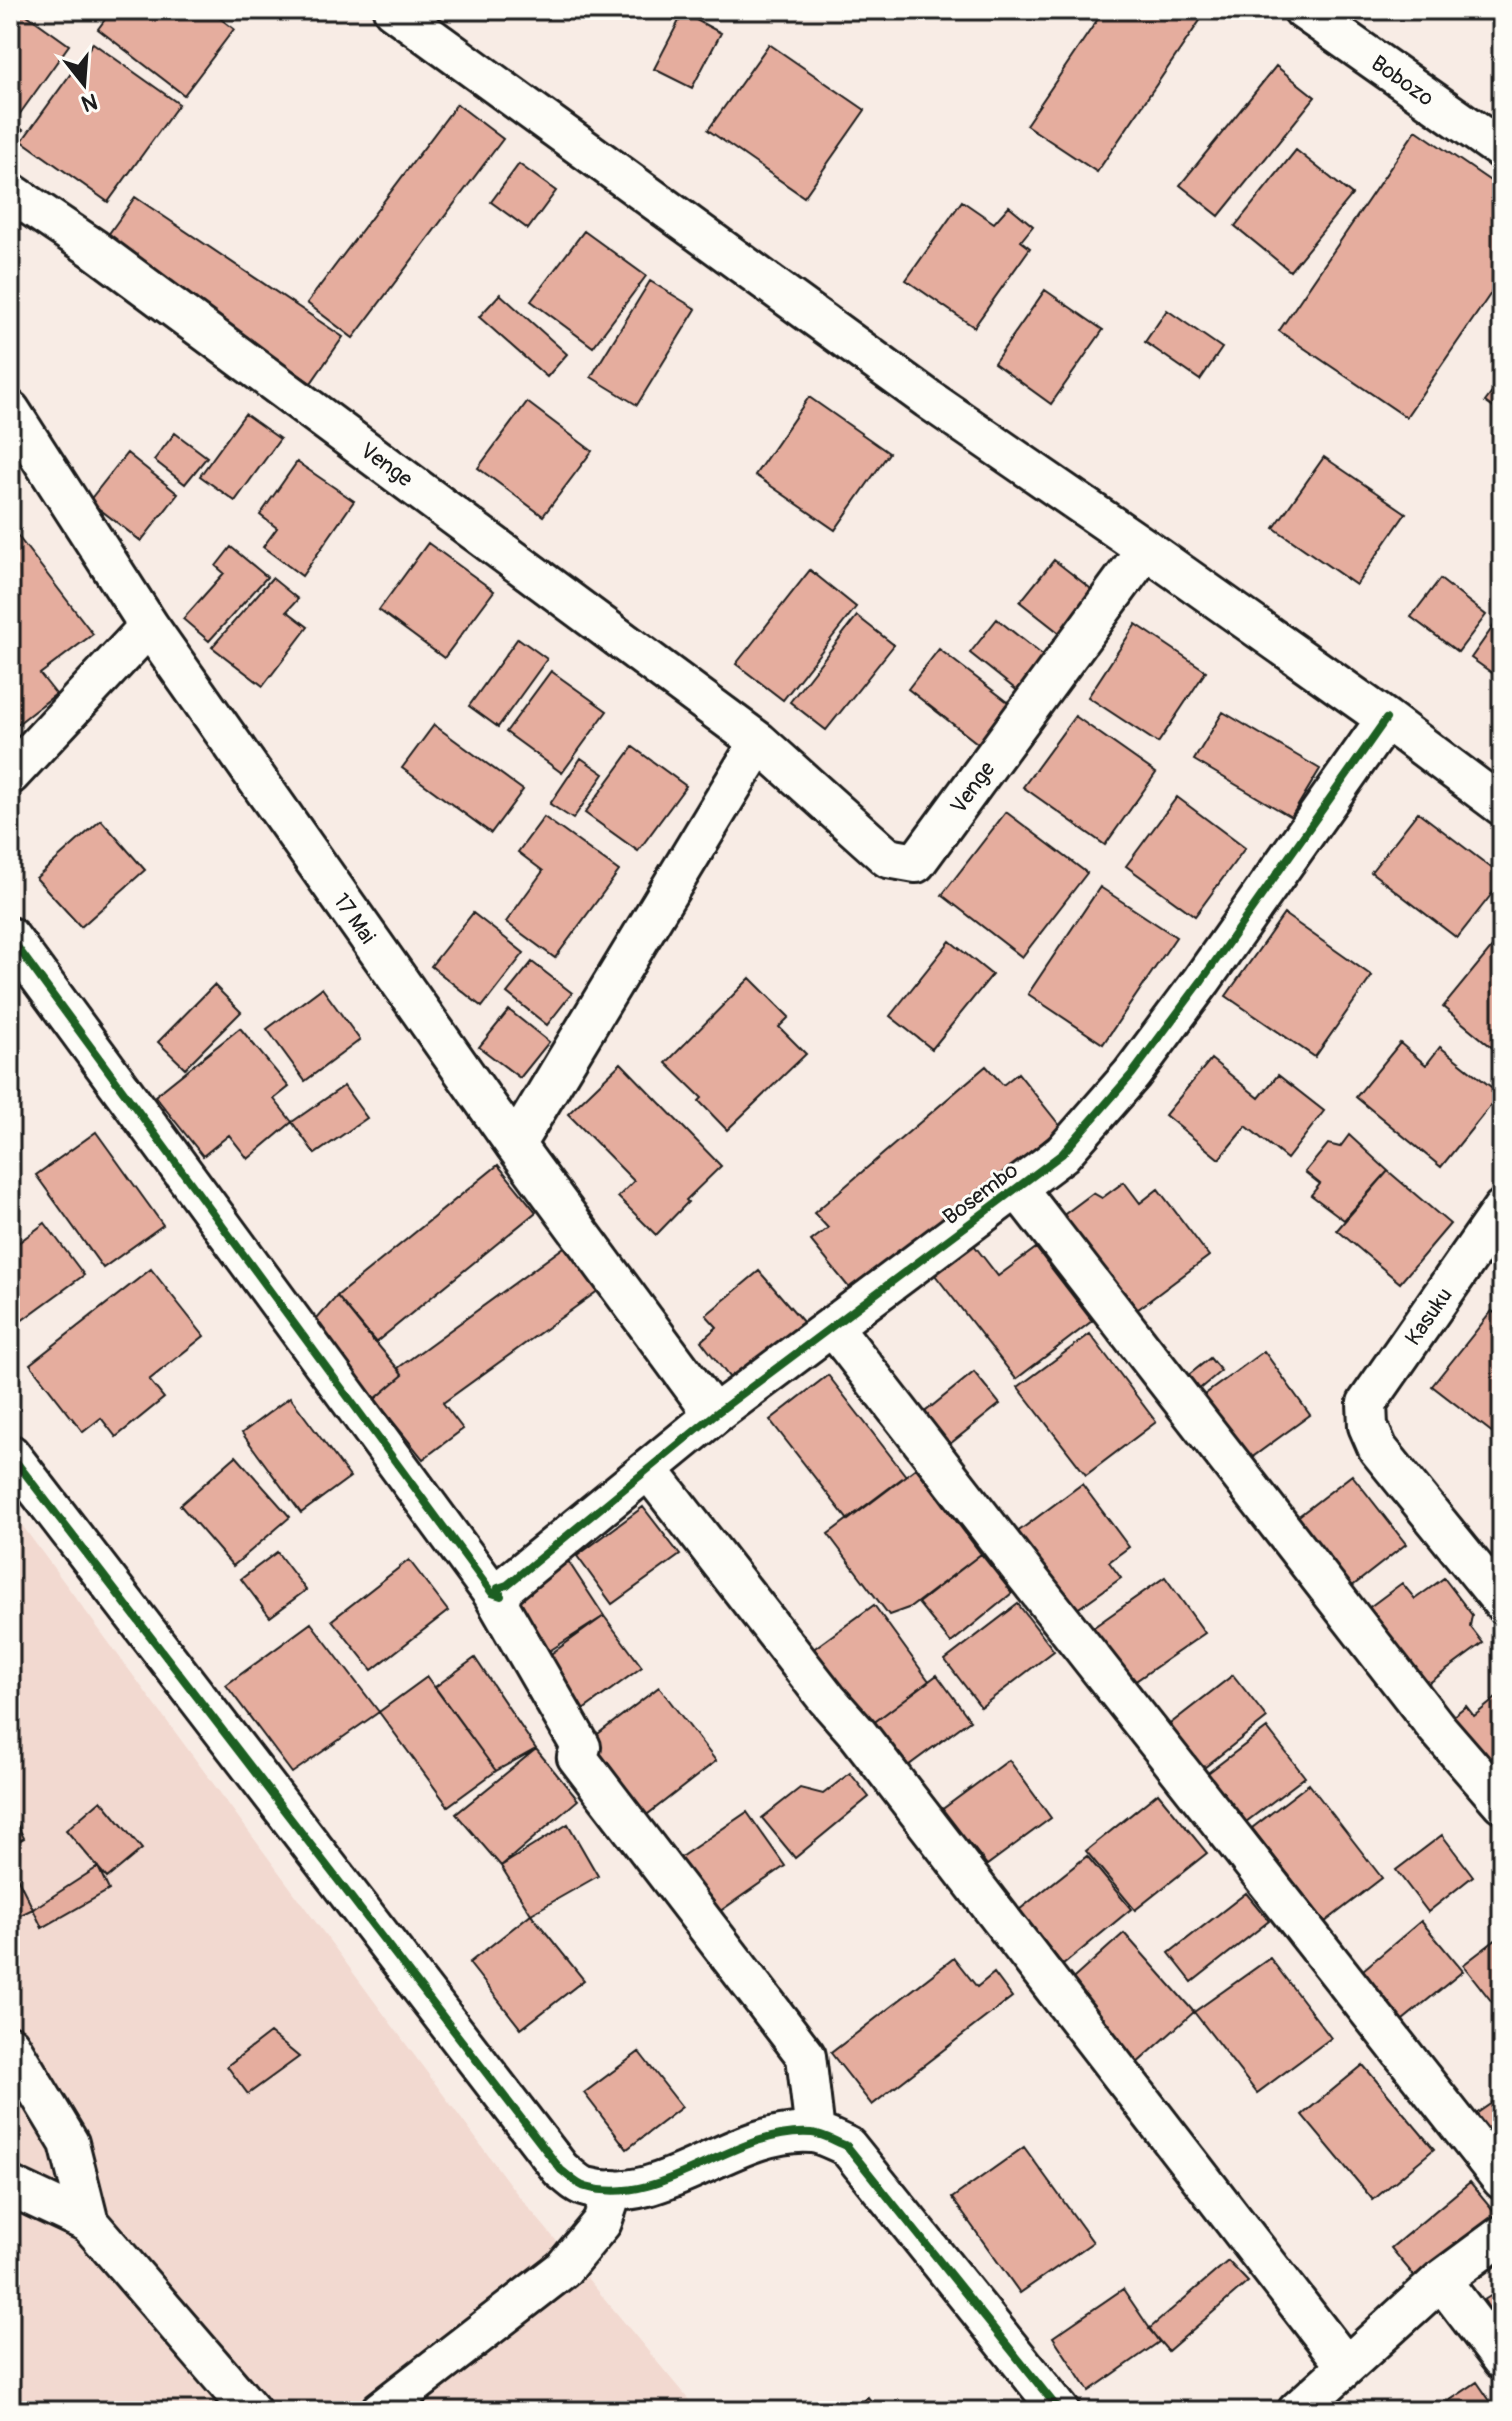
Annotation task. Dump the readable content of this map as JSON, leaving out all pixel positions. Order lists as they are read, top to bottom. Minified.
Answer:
{"streets":{"street":["Bobozo","Venge","17 Mai","Bosembo","Kasuku"]},"crossings":[["17 Mai","Bosembo"]],"north":"bottom"}
